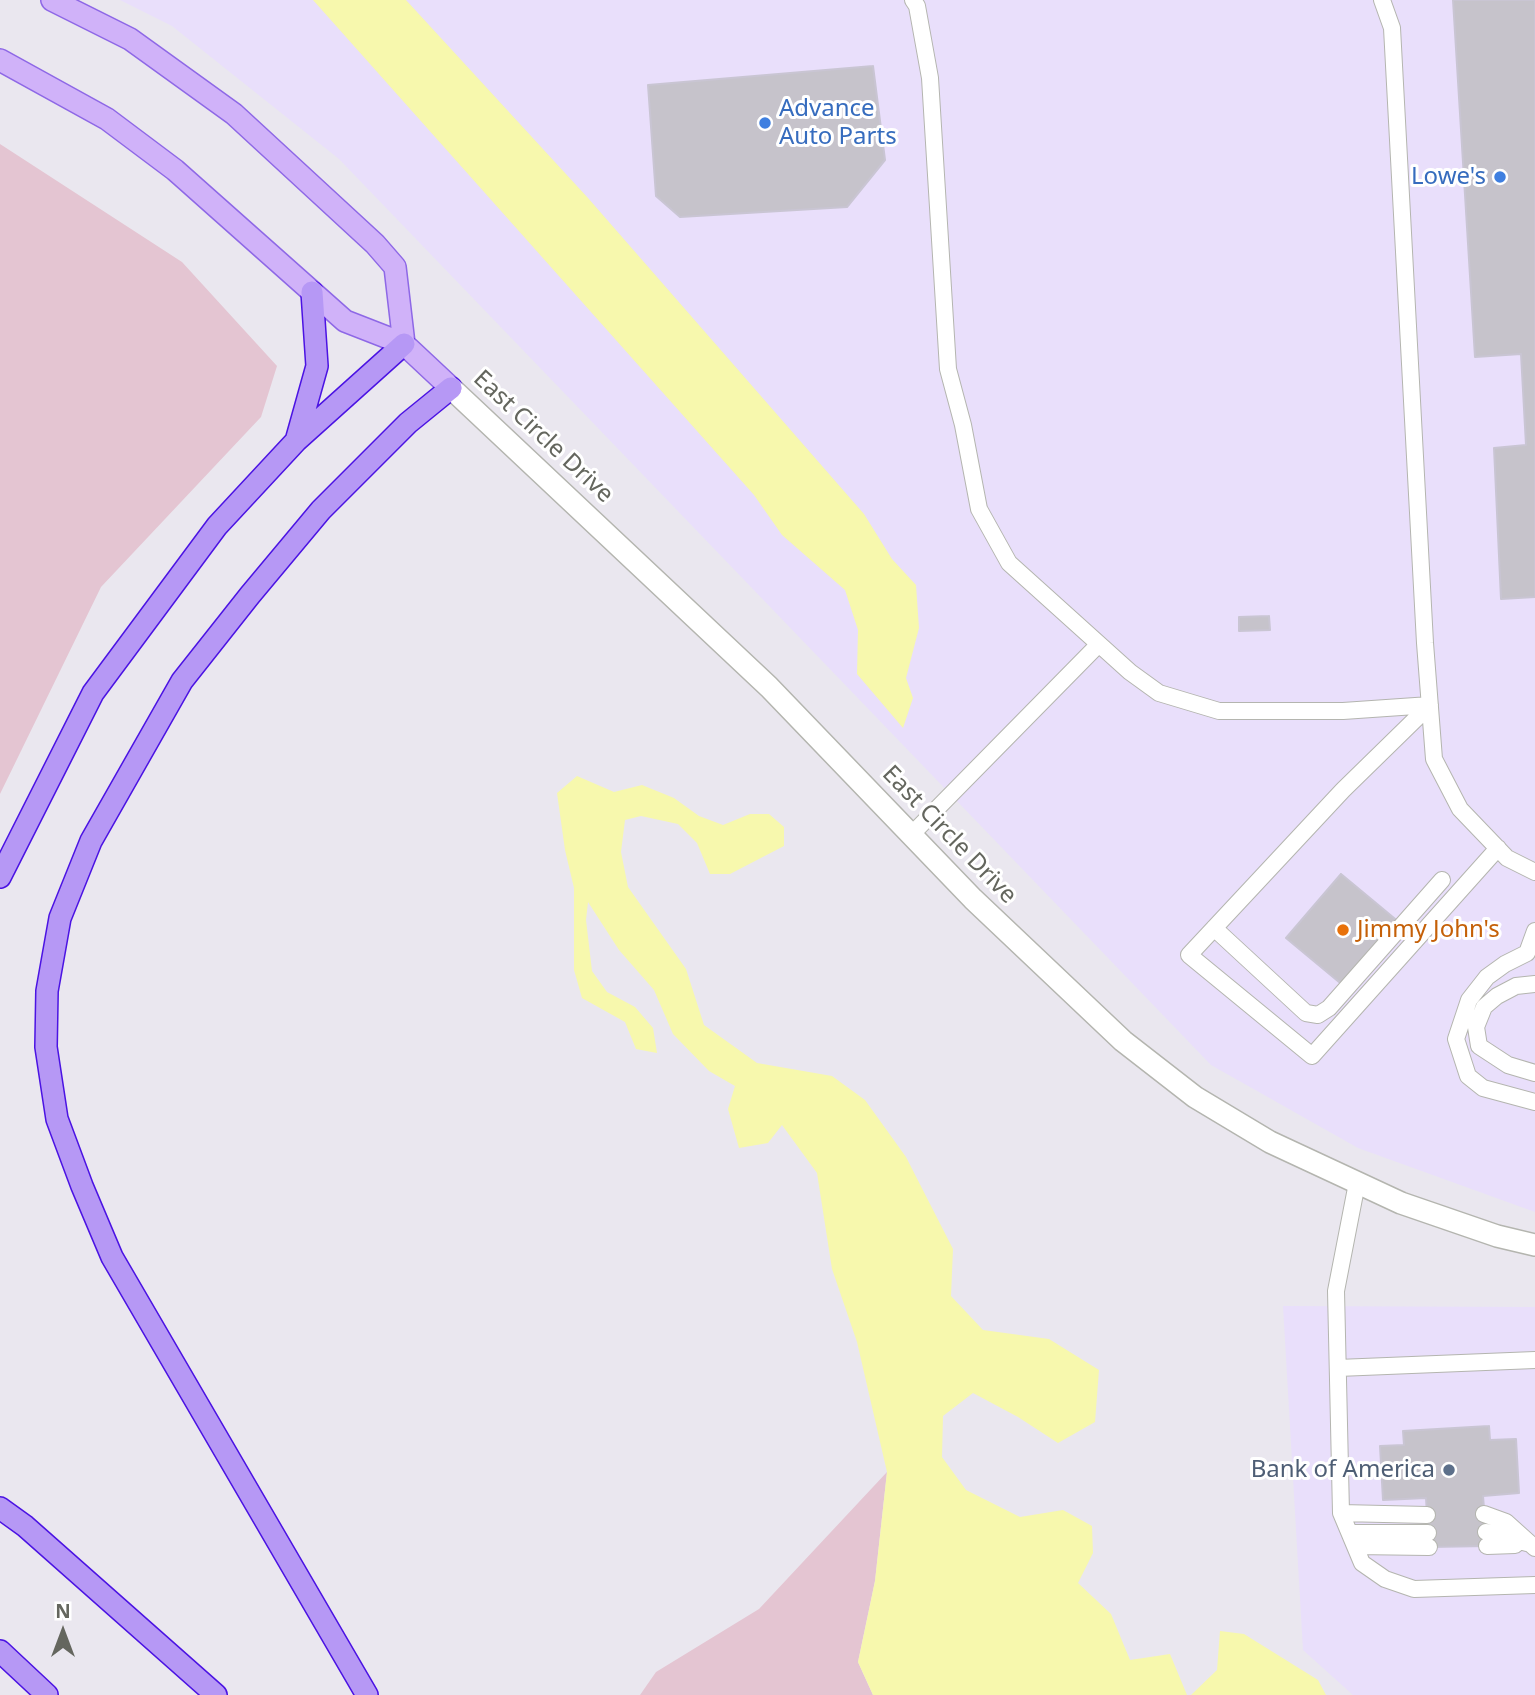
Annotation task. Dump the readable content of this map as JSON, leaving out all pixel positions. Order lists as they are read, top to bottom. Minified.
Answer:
{"streets":{"main road":["East Circle Drive"]},"places":["Advance Auto Parts","Lowe's","Jimmy John's","Bank of America"],"north":"top"}
